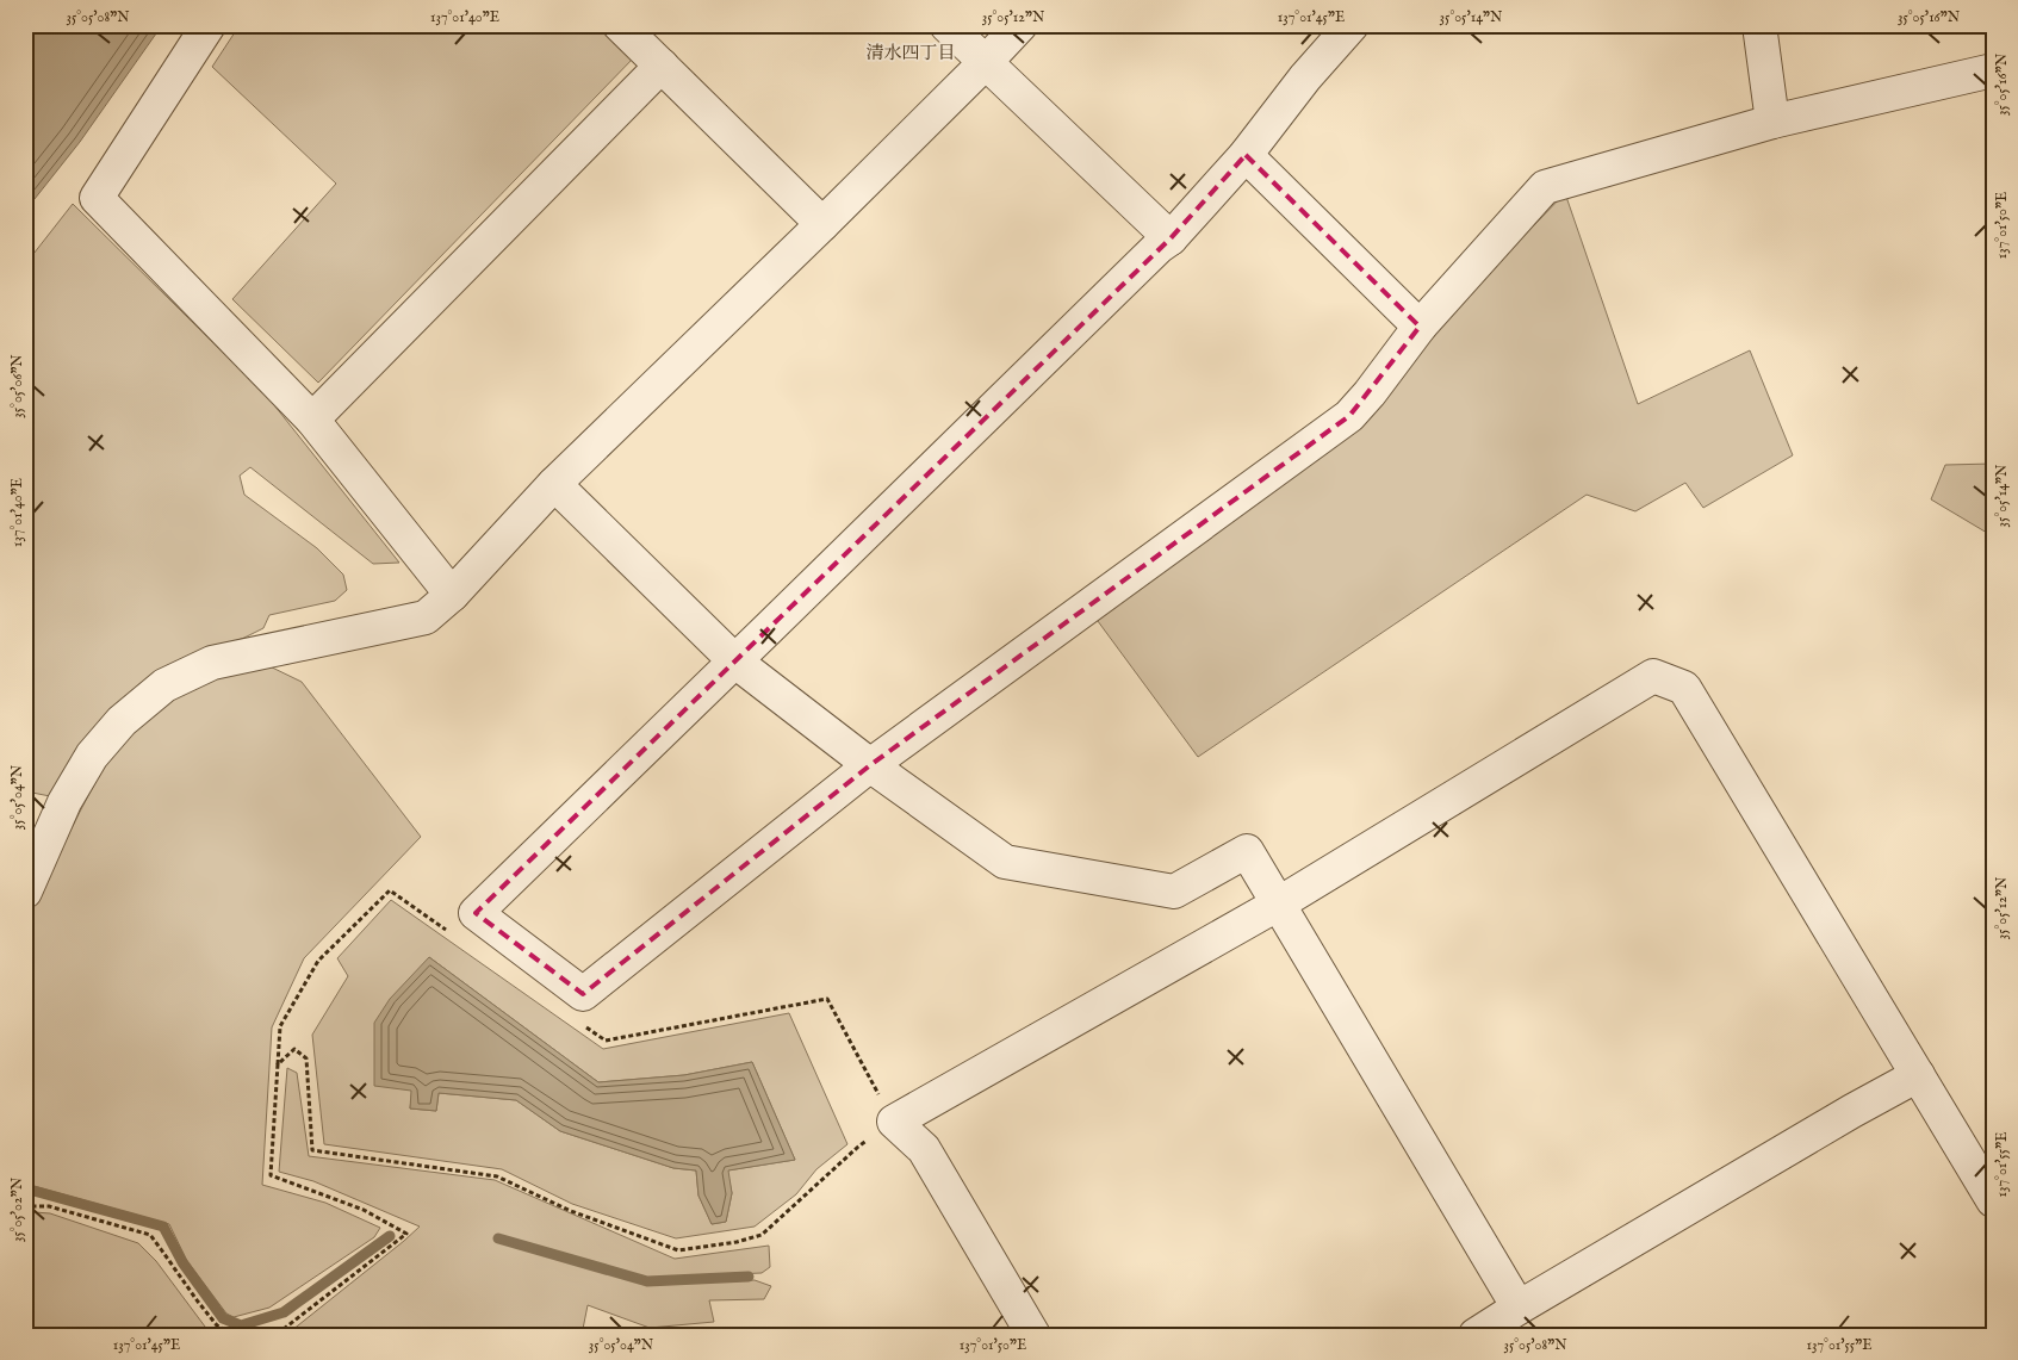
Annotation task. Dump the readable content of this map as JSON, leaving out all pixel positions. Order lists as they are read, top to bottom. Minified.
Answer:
{"districts":["清水四丁目"],"coordinates":["35°05'08\"N","137°01'40\"E","35°05'12\"N","137°01'45\"E","35°05'14\"N","35°05'16\"N","137°01'50\"E","35°05'06\"N","35°05'04\"N","137°01'55\"E","35°05'02\"N"]}
